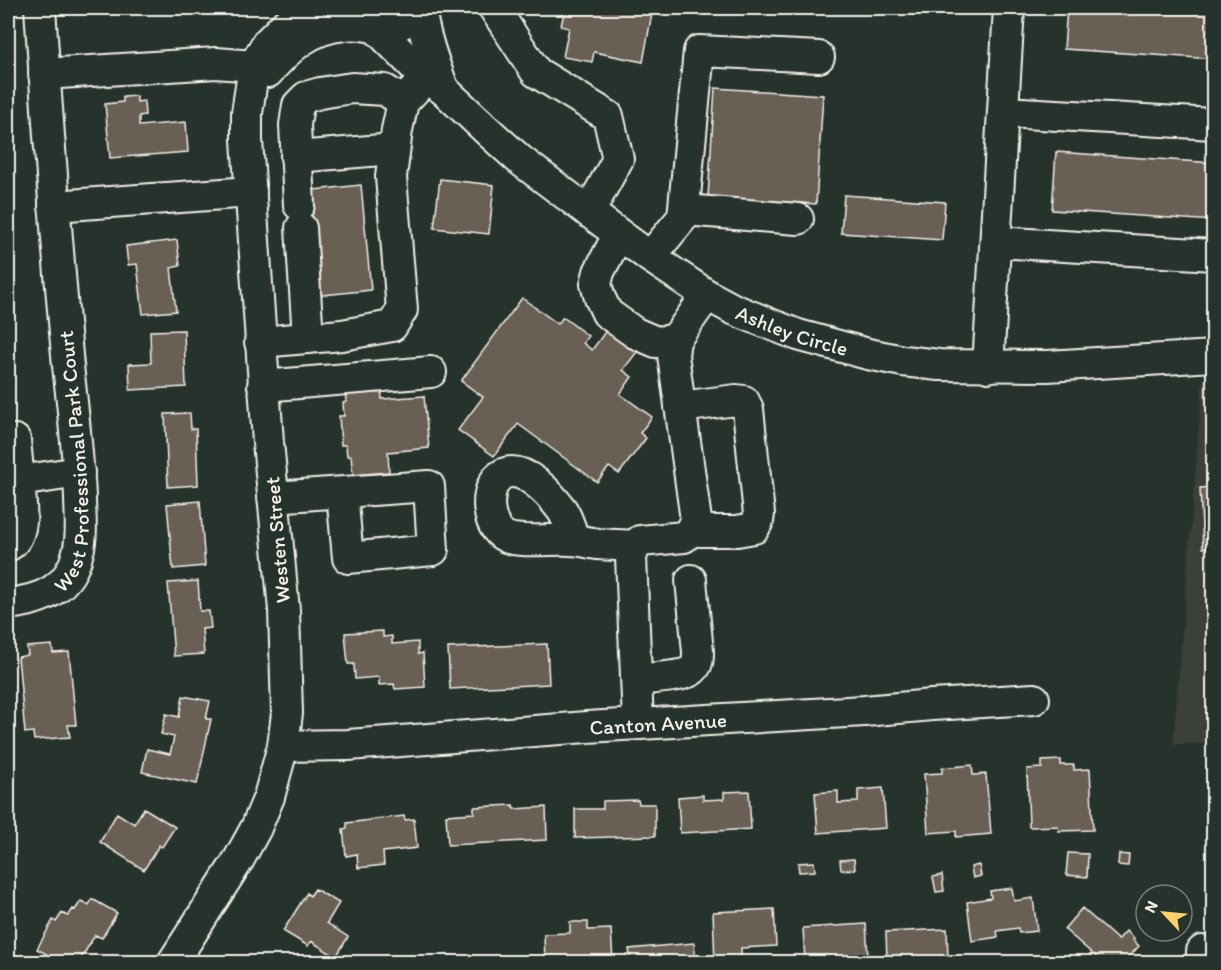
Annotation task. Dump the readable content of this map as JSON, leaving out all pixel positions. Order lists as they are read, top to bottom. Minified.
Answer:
{"streets":{"street":["Ashley Circle","West Professional Park Court","Westen Street","Canton Avenue"]},"crossings":[["Westen Street","Canton Avenue"]],"north":"top left"}
